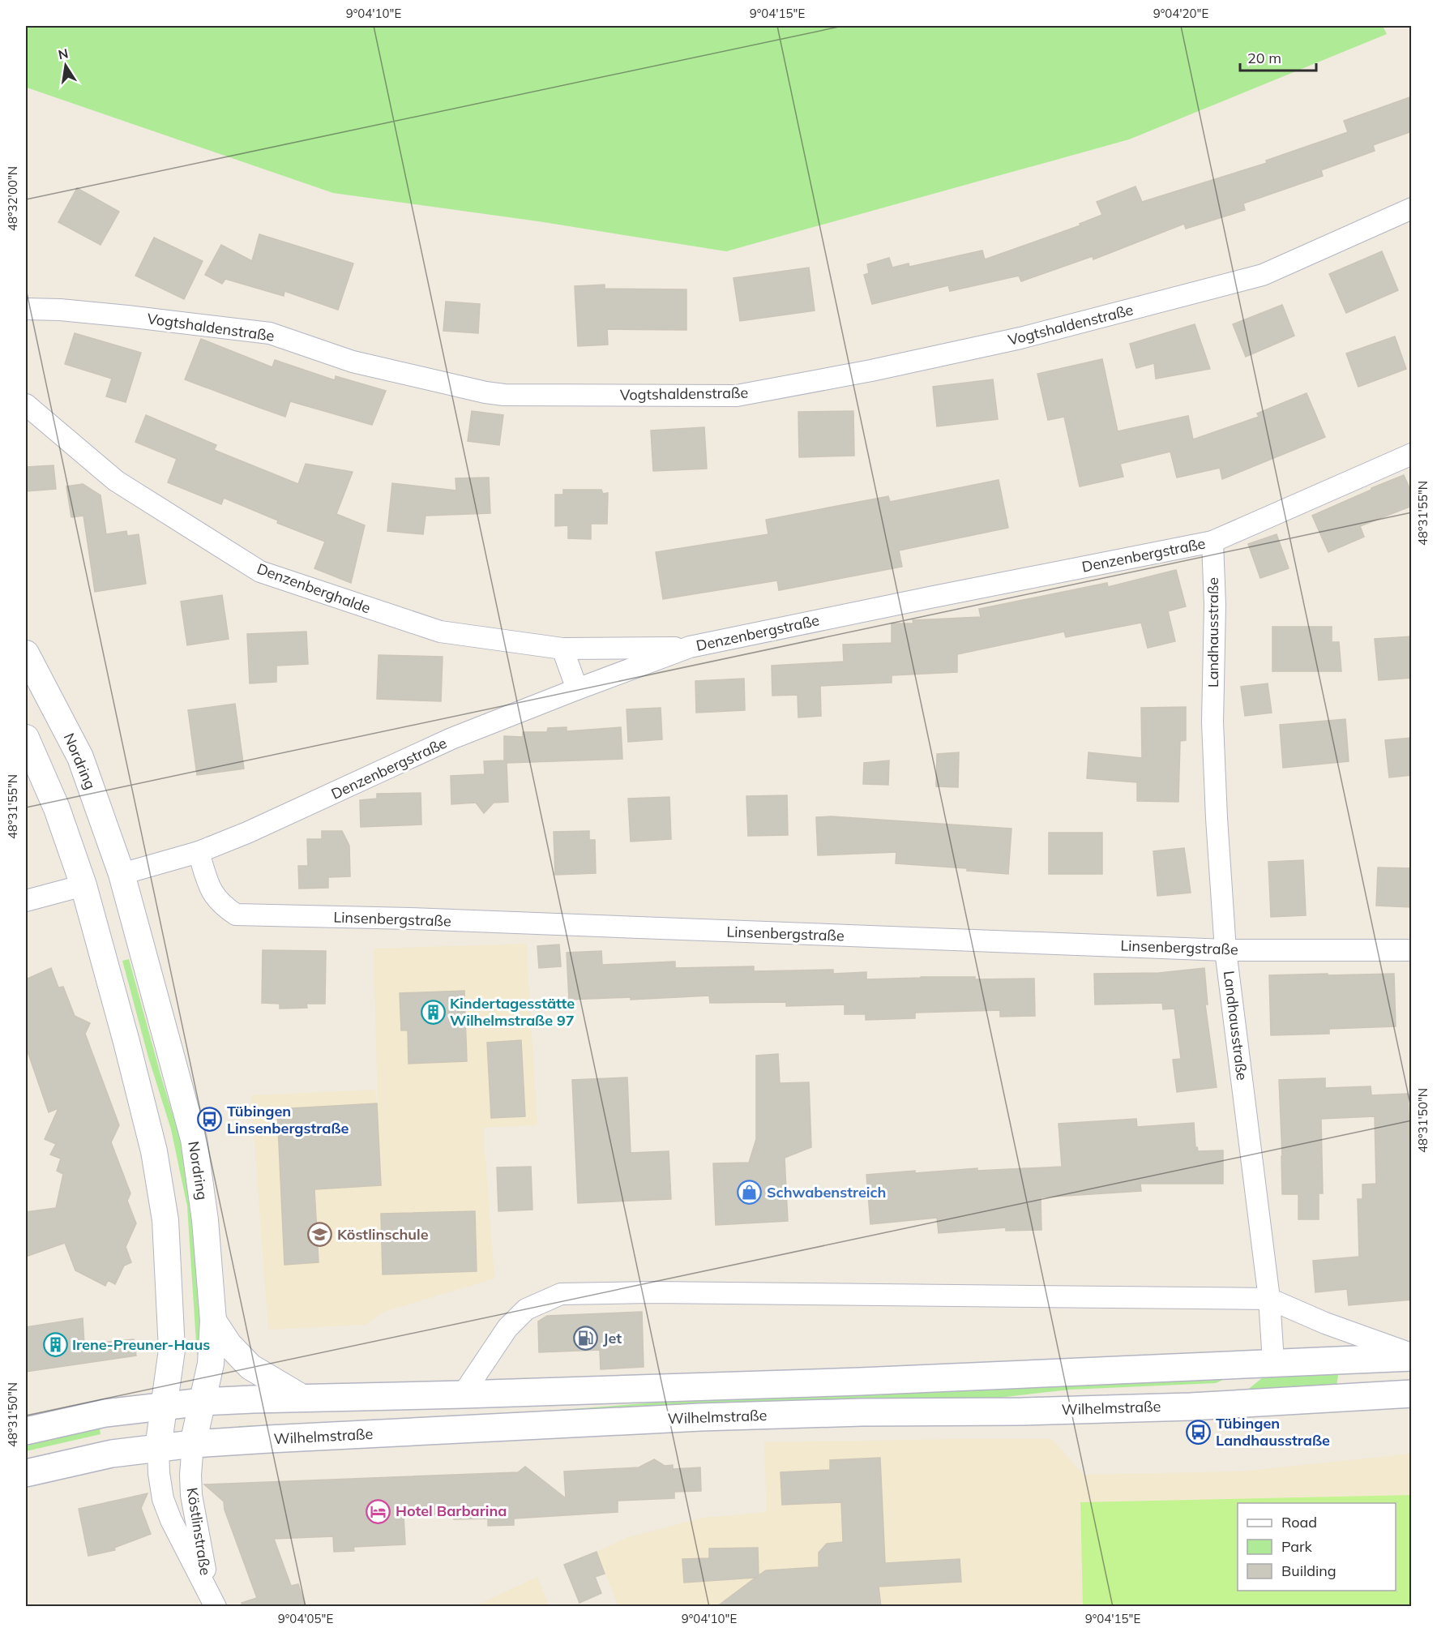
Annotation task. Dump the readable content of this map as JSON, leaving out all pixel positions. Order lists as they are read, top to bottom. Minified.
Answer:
{"streets":{"main road":["Wilhelmstraße"],"street":["Vogtshaldenstraße","Denzenbergstraße","Denzenberghalde","Landhausstraße","Nordring","Linsenbergstraße","Köstlinstraße"]},"crossings":[["Denzenbergstraße","Denzenberghalde"],["Denzenbergstraße","Landhausstraße"],["Denzenbergstraße","Nordring"],["Denzenbergstraße","Linsenbergstraße"],["Landhausstraße","Linsenbergstraße"],["Nordring","Wilhelmstraße"],["Nordring","Köstlinstraße"],["Wilhelmstraße","Köstlinstraße"]],"places":{"building":["Kindertagesstätte Wilhelmstraße 97","Irene-Preuner-Haus"],"bus stop":["Tübingen Linsenbergstraße","Tübingen Landhausstraße"],"shop":["Schwabenstreich"],"school or university":["Köstlinschule"],"fuel station":["Jet"],"hotel":["Hotel Barbarina"]},"legend":["Road","Park","Building"],"scale_bar":"20 m","north":"top","coordinates":["9°04'10\"E","9°04'15\"E","9°04'20\"E","48°32'00\"N","48°31'55\"N","48°31'50\"N","9°04'05\"E"]}
